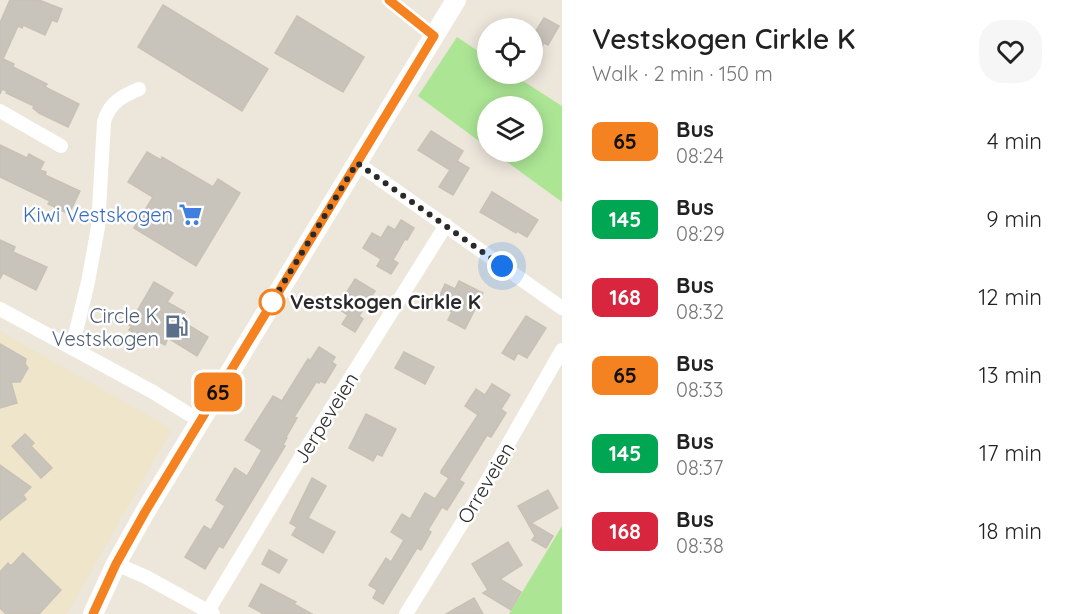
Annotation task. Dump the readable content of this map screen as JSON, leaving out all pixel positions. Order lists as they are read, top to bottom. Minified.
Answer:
{"streets":{"street":["Jerpeveien","Orreveien"]},"places":{"supermarket":["Kiwi Vestskogen"],"other":["Vestskogen Cirkle K"],"fuel station":["Circle K Vestskogen"]},"lines":["bus line 65"],"page":{"on_map":"65","heading":["Vestskogen Cirkle K","Walk · 2 min · 150 m"],"list":[{"mark":"65","name":"Bus","note":"08:24","value":"4 min"},{"mark":"145","name":"Bus","note":"08:29","value":"9 min"},{"mark":"168","name":"Bus","note":"08:32","value":"12 min"},{"mark":"65","name":"Bus","note":"08:33","value":"13 min"},{"mark":"145","name":"Bus","note":"08:37","value":"17 min"},{"mark":"168","name":"Bus","note":"08:38","value":"18 min"}]}}
